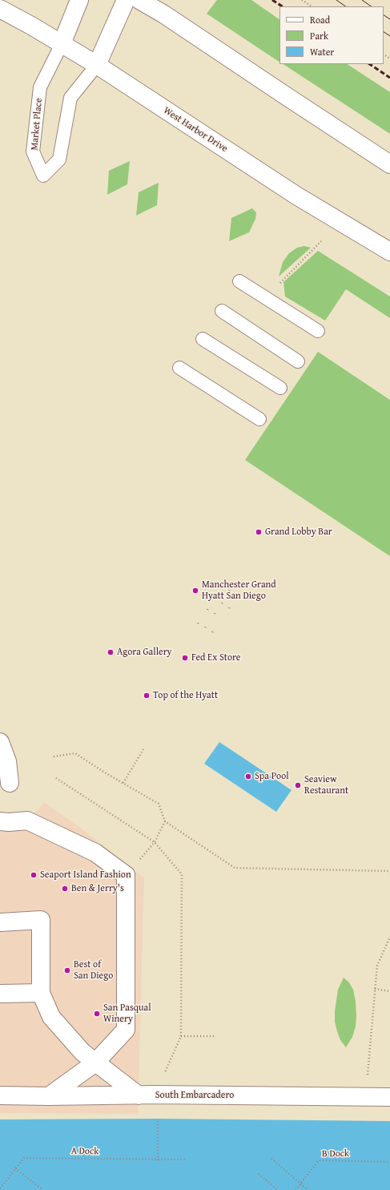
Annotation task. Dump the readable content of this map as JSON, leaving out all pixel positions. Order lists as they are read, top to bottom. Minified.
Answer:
{"streets":{"street":["West Harbor Drive","South Embarcadero"],"lane":["Market Place"],"path":["A Dock","B Dock"]},"crossings":[["Market Place","West Harbor Drive"]],"places":["Grand Lobby Bar","Manchester Grand Hyatt San Diego","Agora Gallery","Fed Ex Store","Top of the Hyatt","Spa Pool","Seaview Restaurant","Seaport Island Fashion","Ben & Jerry's","Best of San Diego","San Pasqual Winery"],"legend":["Road","Park","Water"]}
